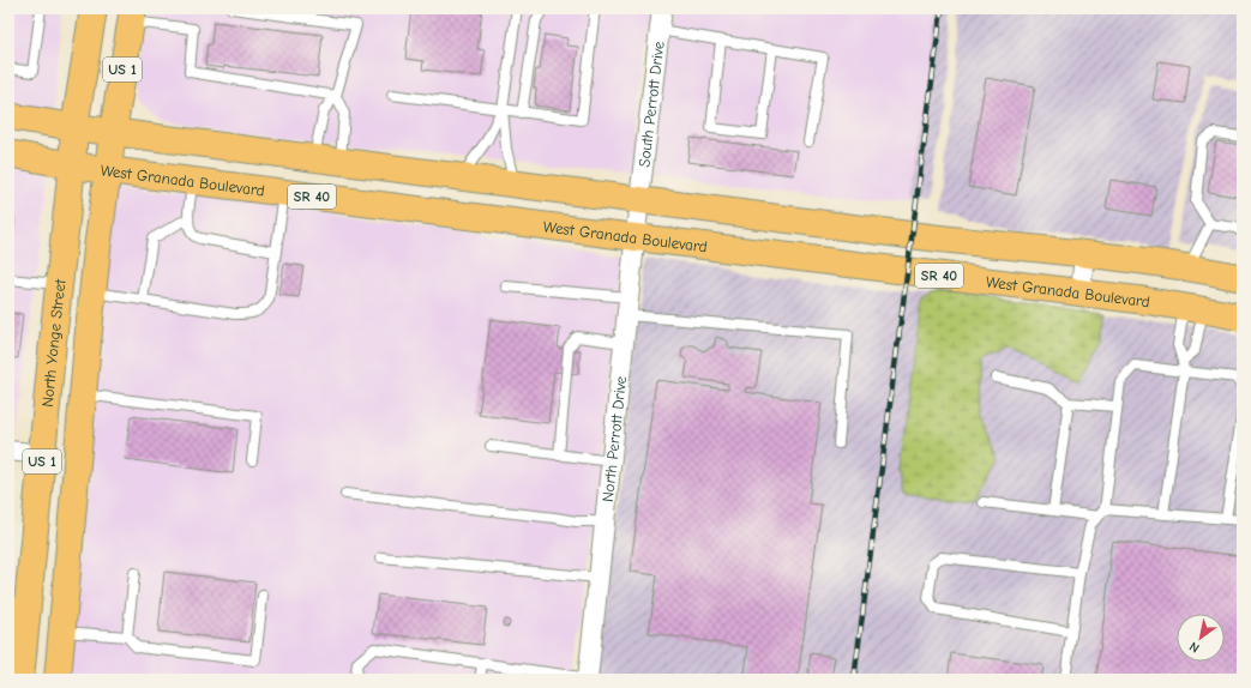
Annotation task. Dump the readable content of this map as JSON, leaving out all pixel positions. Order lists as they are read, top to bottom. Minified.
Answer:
{"streets":{"main road":["US 1","West Granada Boulevard","SR 40","North Yonge Street"],"street":["South Perrott Drive","North Perrott Drive"]},"crossings":[["US 1","West Granada Boulevard"],["US 1","SR 40"],["South Perrott Drive","SR 40"],["South Perrott Drive","North Perrott Drive"],["West Granada Boulevard","North Yonge Street"],["West Granada Boulevard","North Perrott Drive"],["SR 40","North Yonge Street"],["SR 40","North Perrott Drive"]],"north":"bottom left"}
